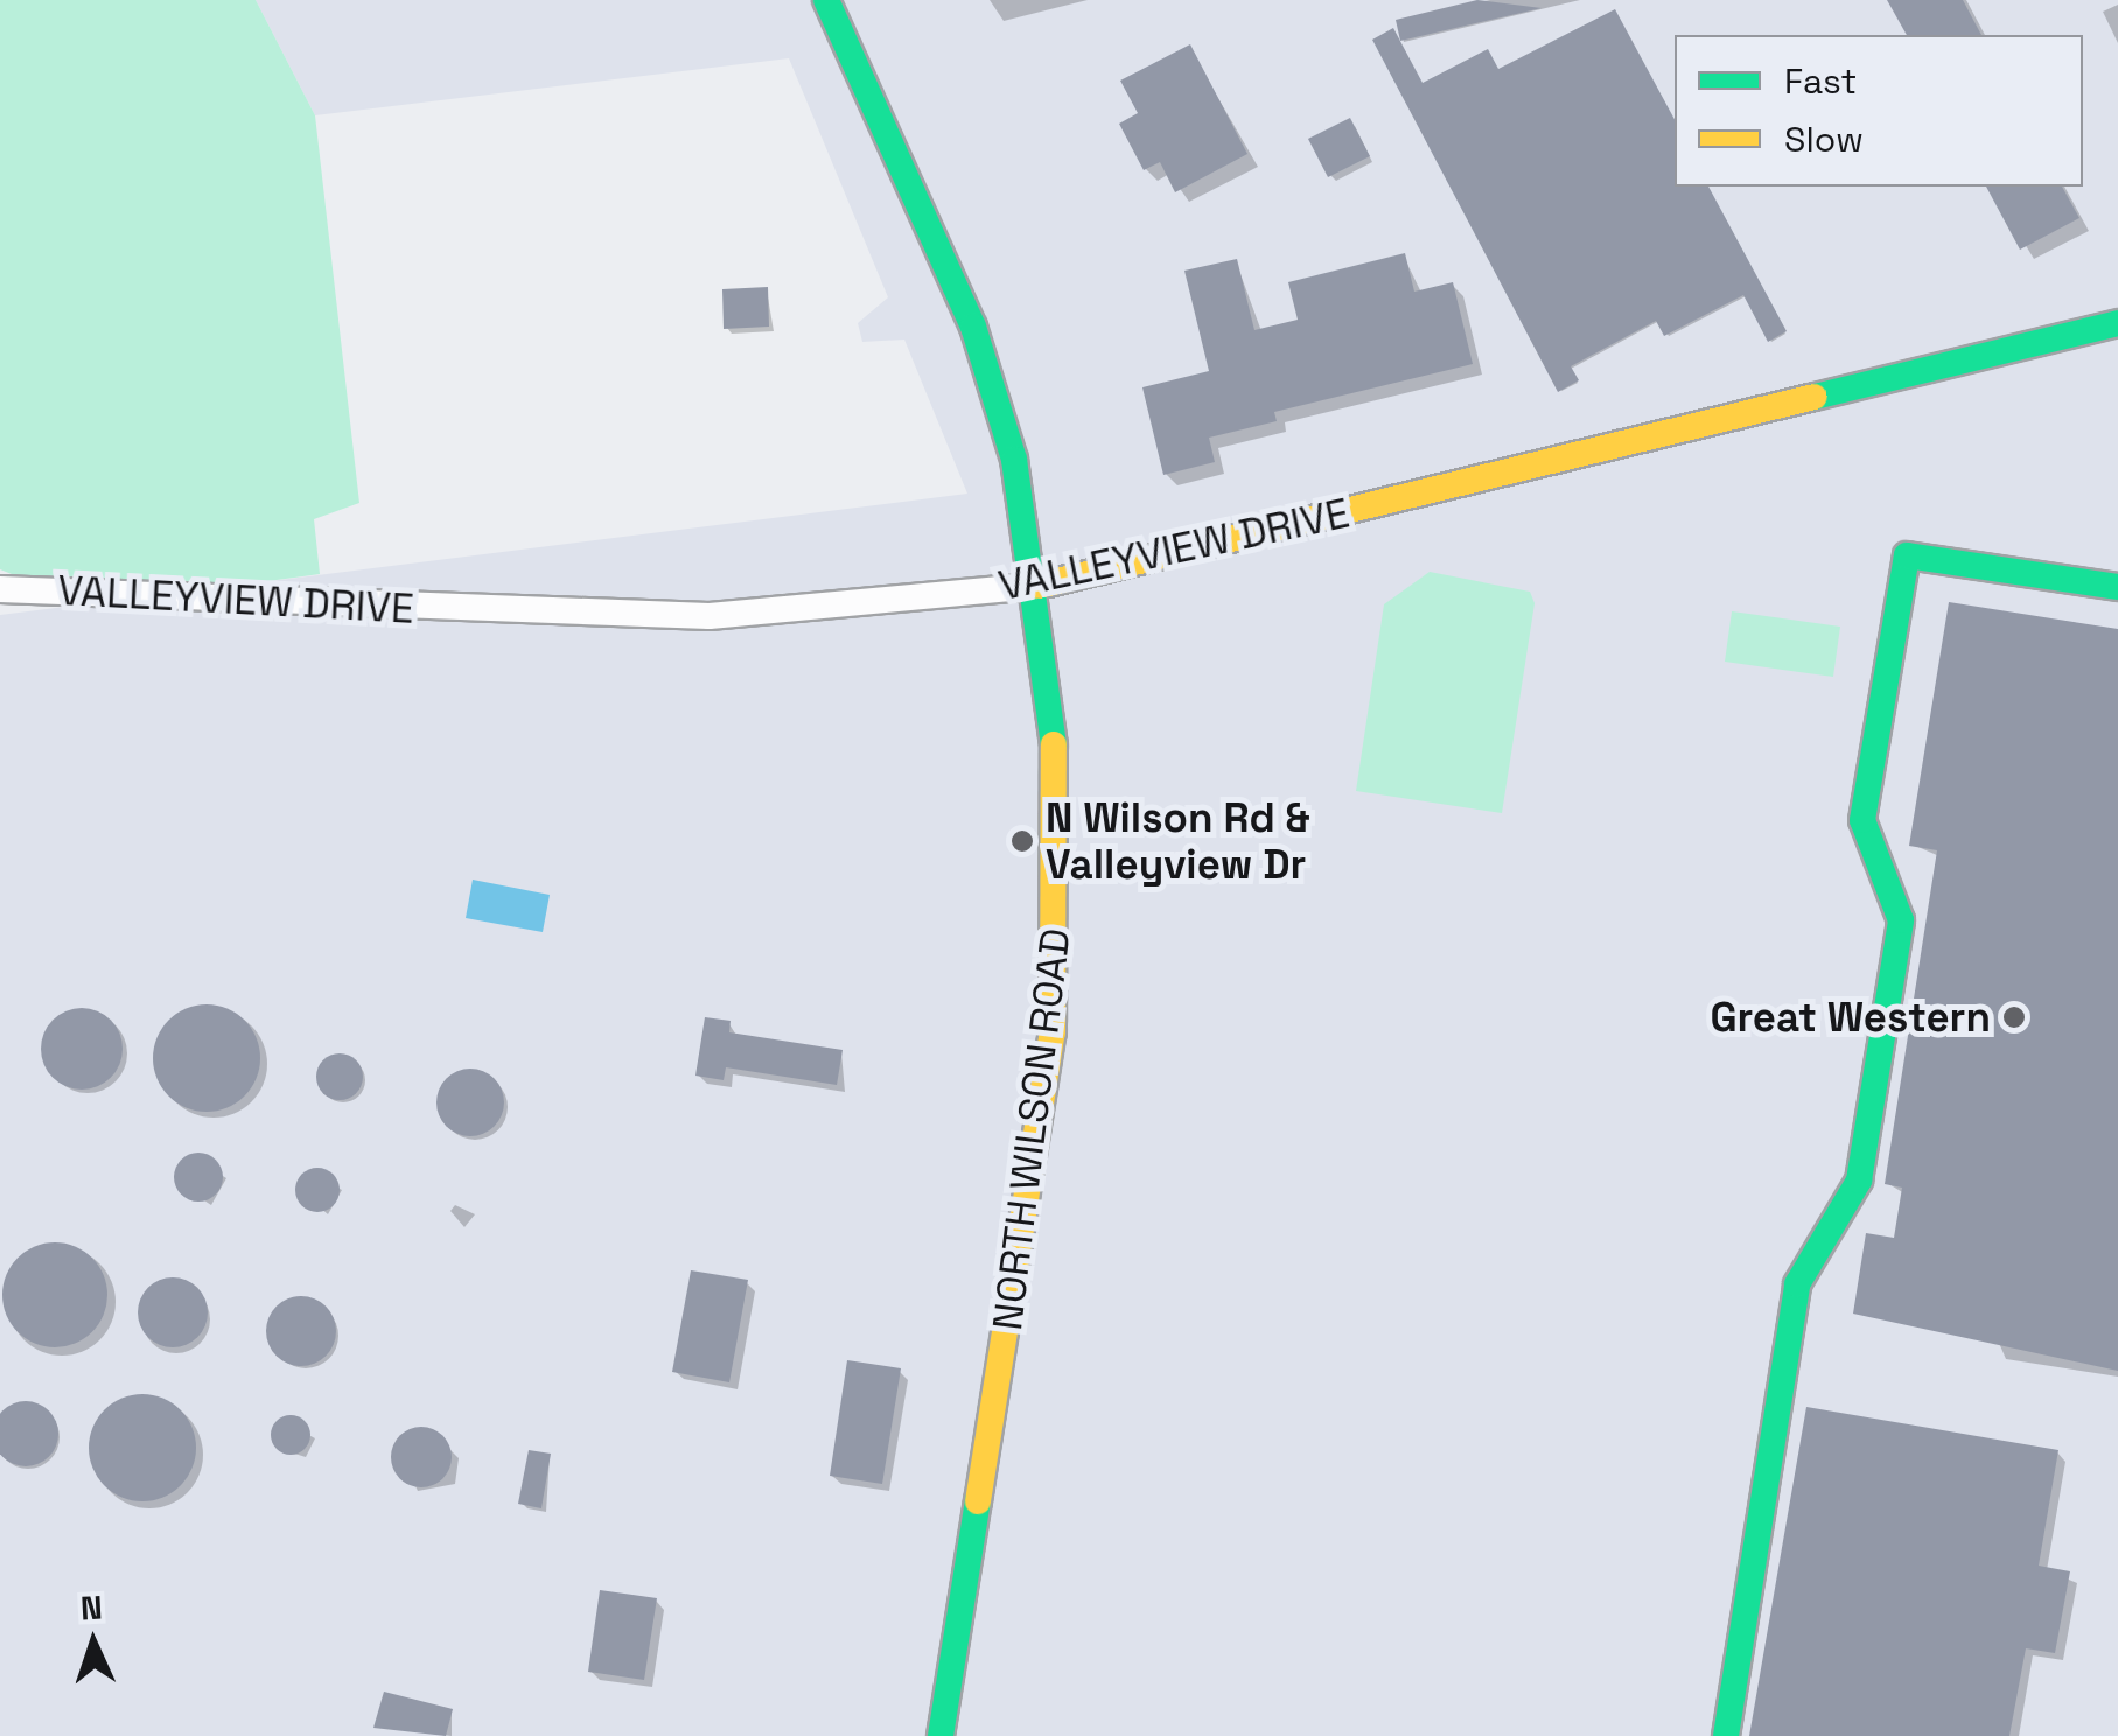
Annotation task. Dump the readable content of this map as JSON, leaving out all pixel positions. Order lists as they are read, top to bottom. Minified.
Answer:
{"streets":{"street":["VALLEYVIEW DRIVE","NORTH WILSON ROAD"]},"crossings":[["VALLEYVIEW DRIVE","NORTH WILSON ROAD"]],"places":["N Wilson Rd & Valleyview Dr","Great Western"],"legend":["Fast","Slow"],"north":"top"}
